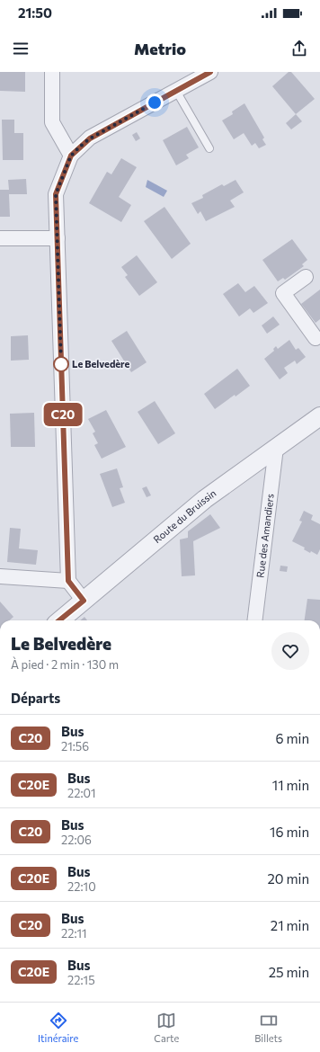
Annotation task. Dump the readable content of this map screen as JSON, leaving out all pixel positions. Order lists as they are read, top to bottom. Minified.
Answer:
{"streets":{"street":["Route du Bruissin","Rue des Amandiers"]},"crossings":[["Route du Bruissin","Rue des Amandiers"]],"places":["Le Belvedère"],"lines":["bus line C20"],"page":{"status":"21:50","header":"Metrio","on_map":"C20","heading":[["Le Belvedère","À pied · 2 min · 130 m"],"Départs"],"list":[{"mark":"C20","name":"Bus","note":"21:56","value":"6 min"},{"mark":"C20E","name":"Bus","note":"22:01","value":"11 min"},{"mark":"C20","name":"Bus","note":"22:06","value":"16 min"},{"mark":"C20E","name":"Bus","note":"22:10","value":"20 min"},{"mark":"C20","name":"Bus","note":"22:11","value":"21 min"},{"mark":"C20E","name":"Bus","note":"22:15","value":"25 min"}],"tabs":["Itinéraire","Carte","Billets"]}}
